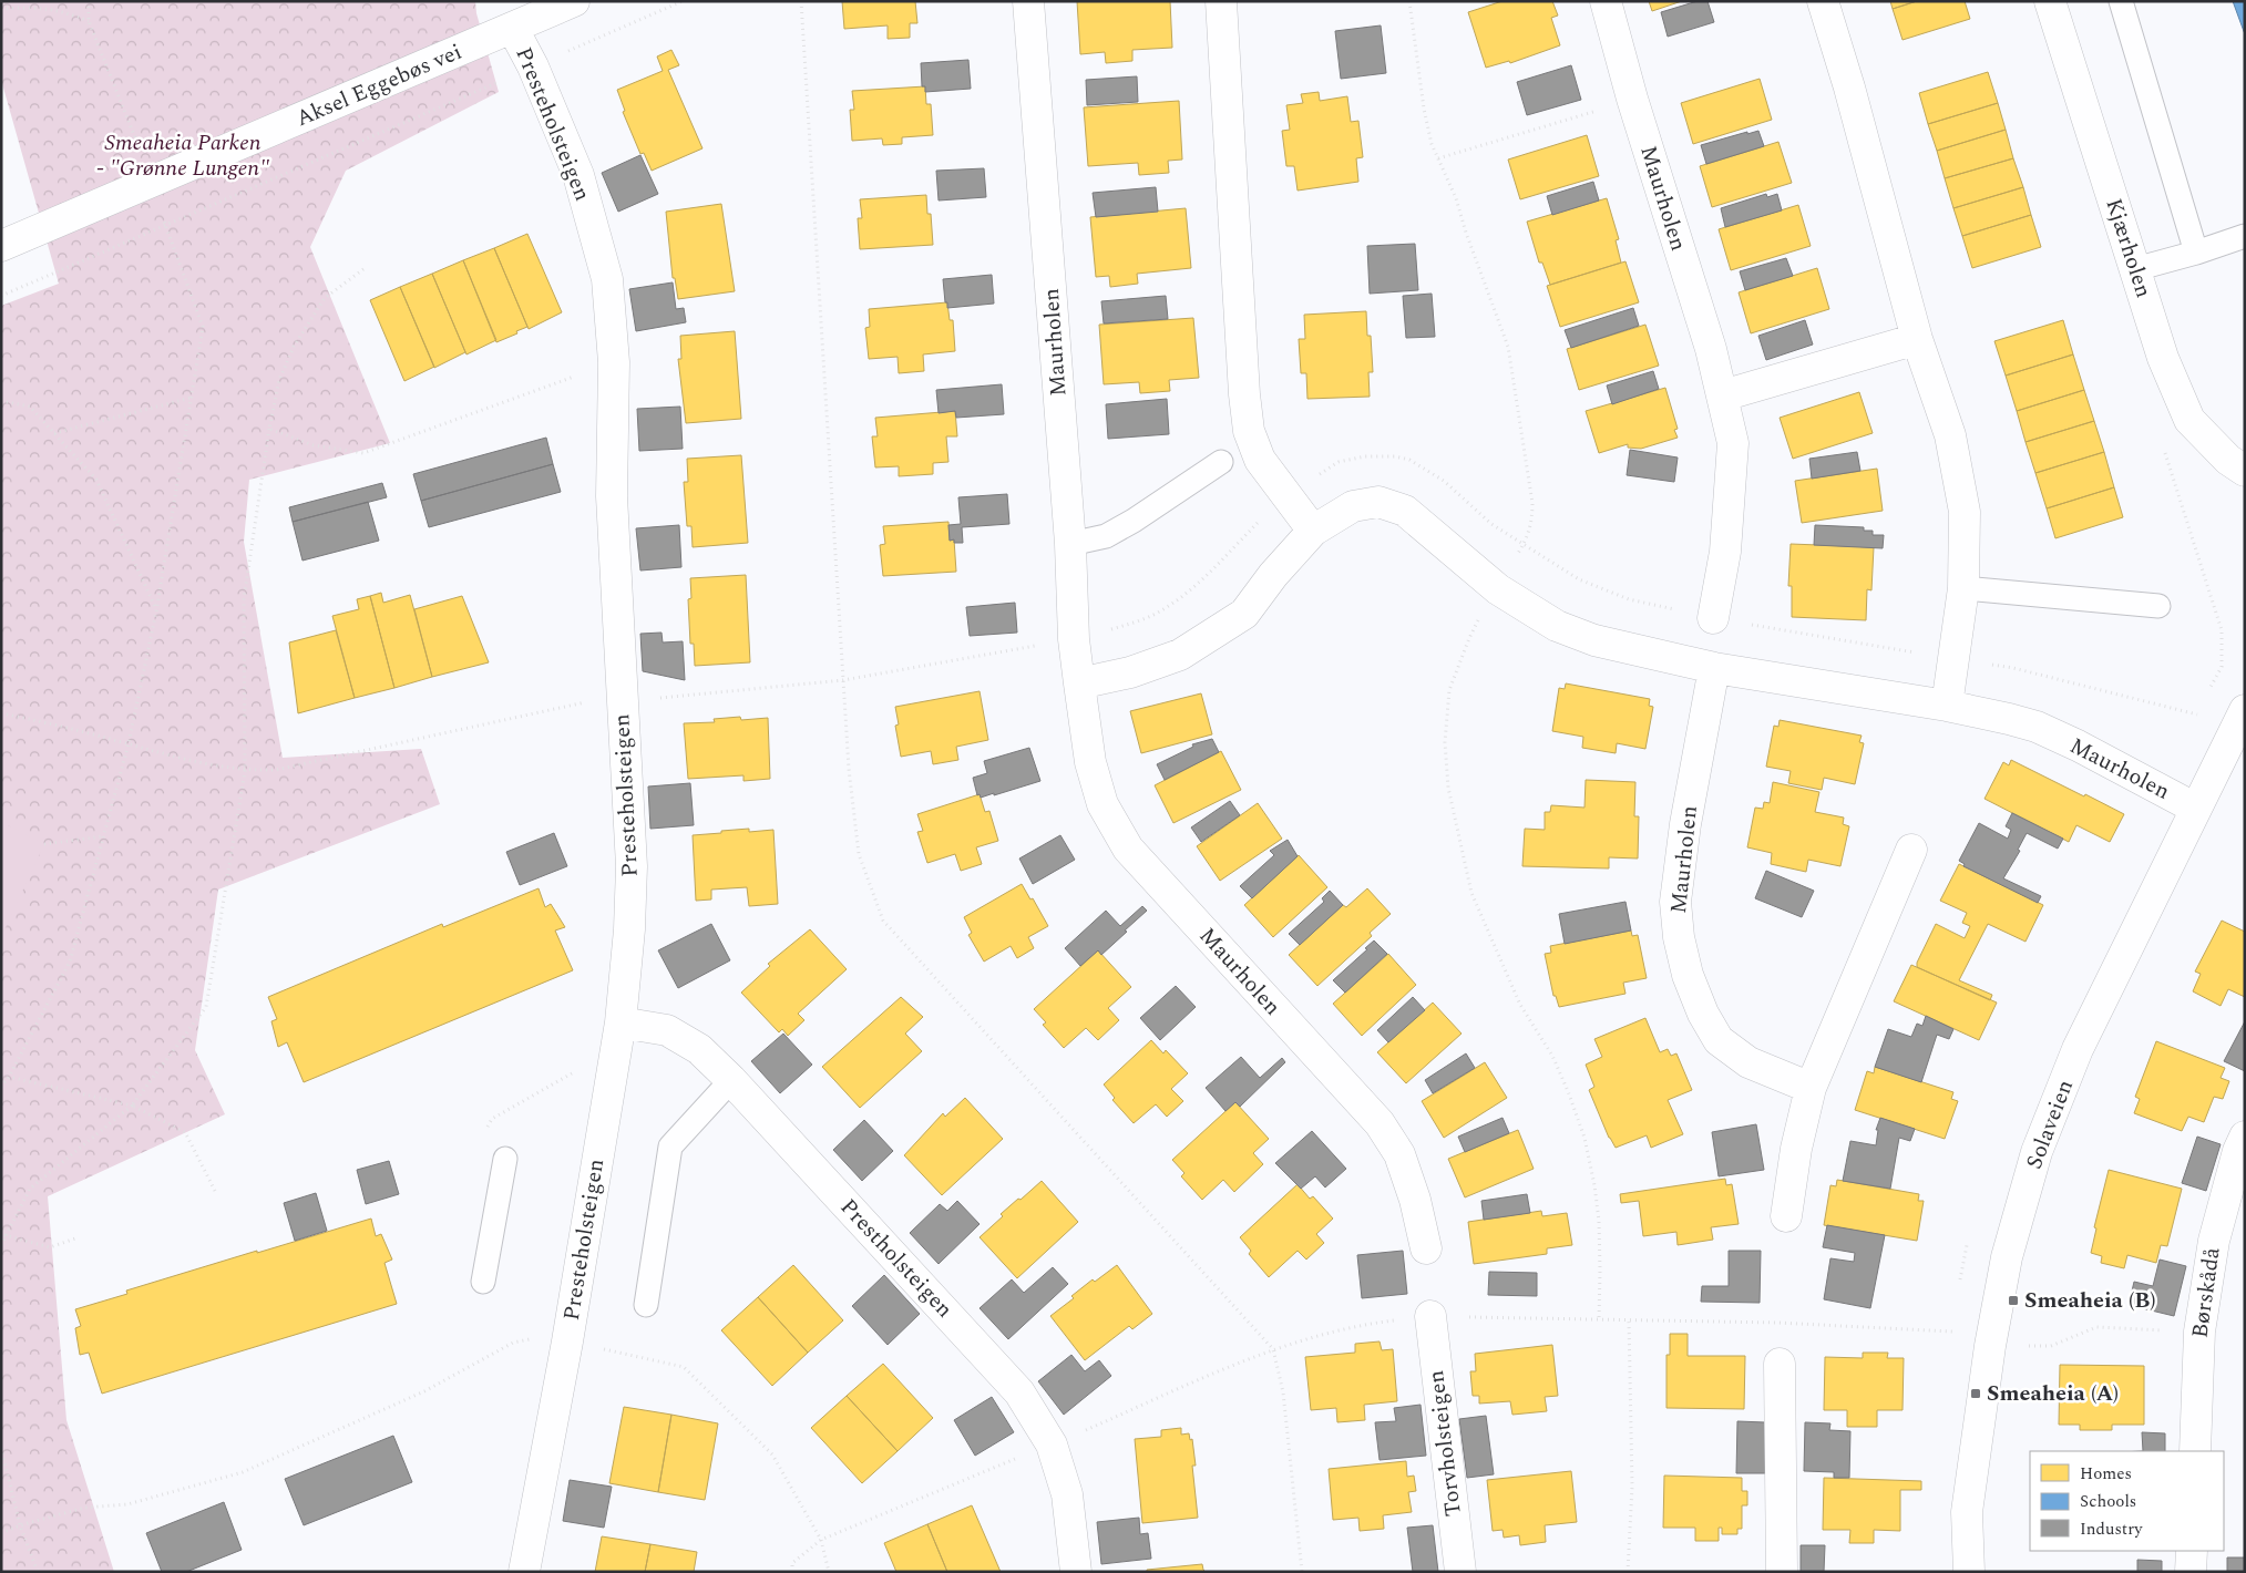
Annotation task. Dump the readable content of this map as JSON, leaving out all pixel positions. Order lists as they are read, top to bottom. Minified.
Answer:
{"streets":{"street":["Aksel Eggebøs vei","Presteholsteigen","Maurholen","Kjærholen","Solaveien","Prestholsteigen","Børskådå","Torvholsteigen"]},"crossings":[["Aksel Eggebøs vei","Presteholsteigen"],["Presteholsteigen","Prestholsteigen"],["Maurholen","Solaveien"]],"parks":["Smeaheia Parken - \"Grønne Lungen\""],"places":{"transit":["Smeaheia (B)","Smeaheia (A)"]},"legend":["Homes","Schools","Industry"]}
